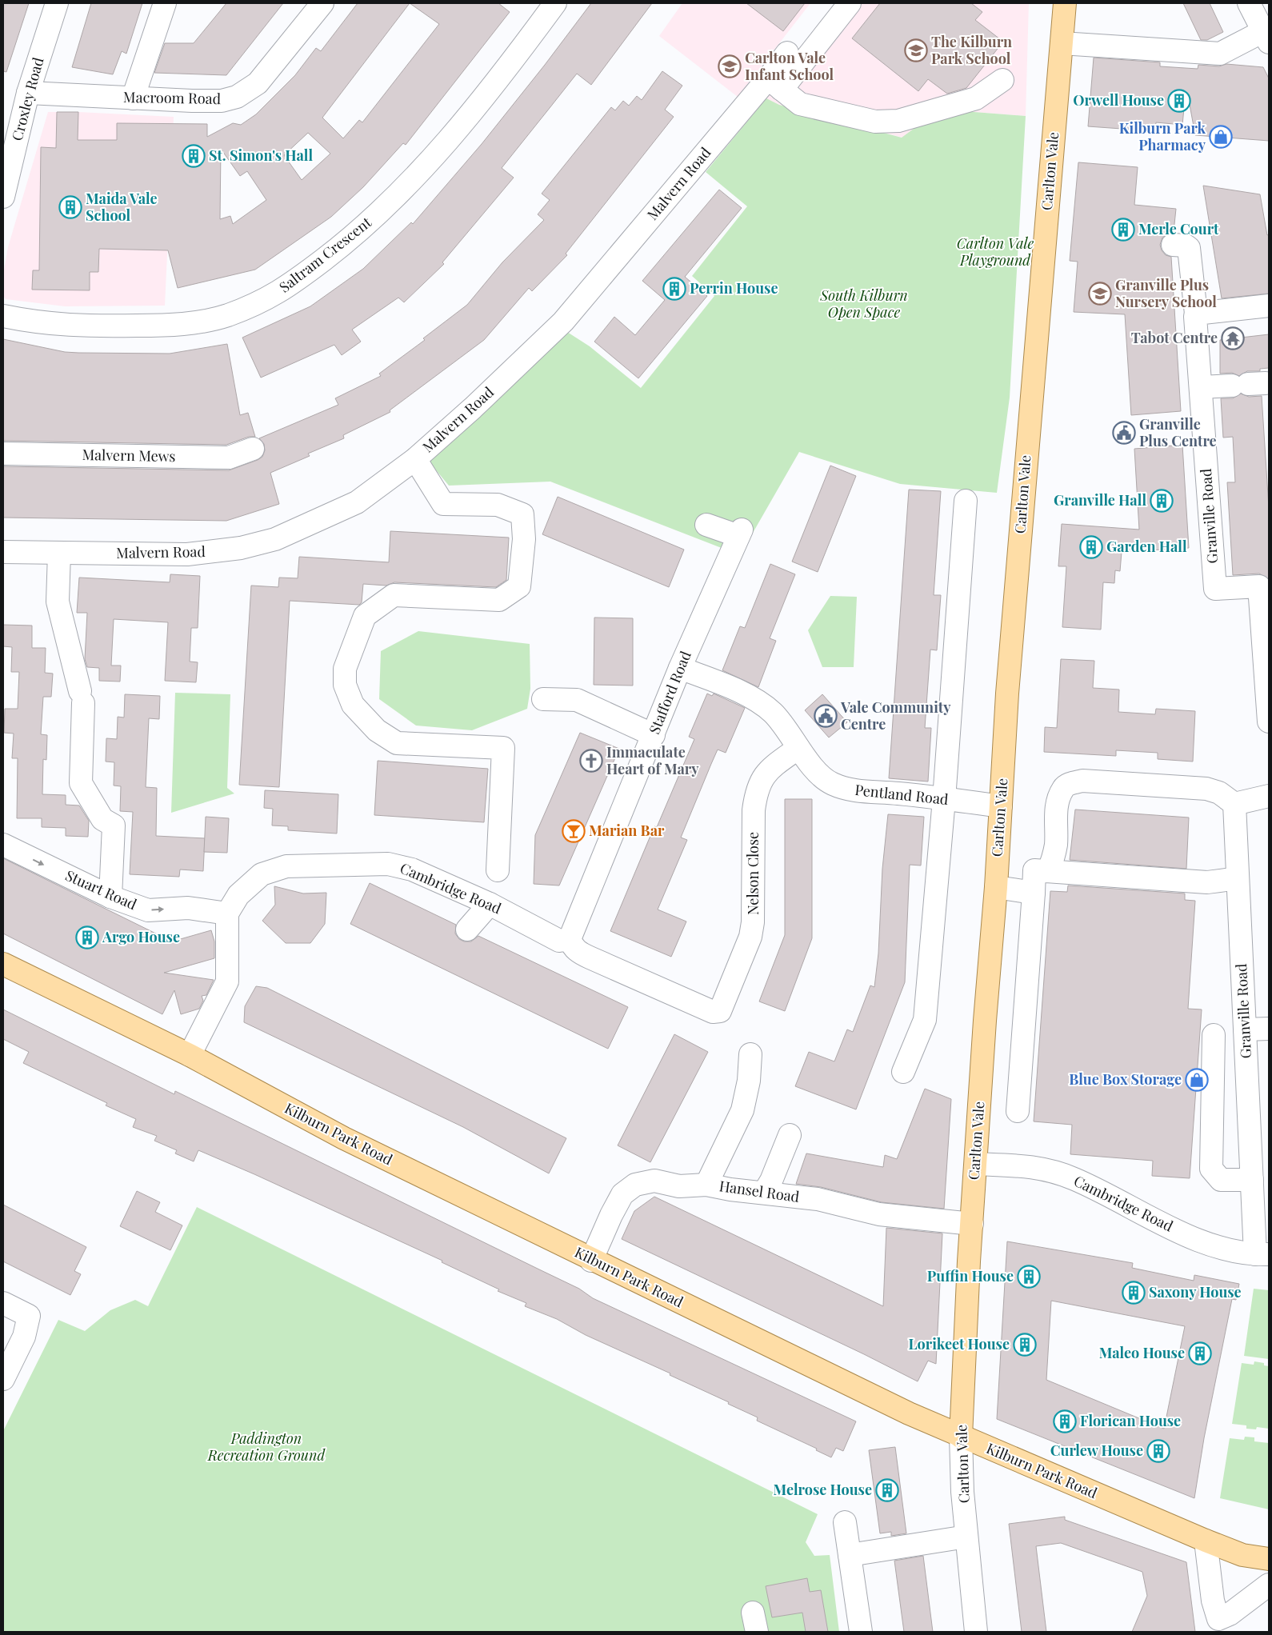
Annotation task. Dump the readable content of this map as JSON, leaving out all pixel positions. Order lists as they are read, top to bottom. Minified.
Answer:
{"streets":{"main road":["Carlton Vale","Kilburn Park Road"],"street":["Macroom Road","Croxley Road","Malvern Road","Saltram Crescent","Malvern Mews","Granville Road","Stafford Road","Pentland Road","Nelson Close","Cambridge Road","Stuart Road","Hansel Road"]},"crossings":[["Macroom Road","Croxley Road"],["Carlton Vale","Pentland Road"],["Carlton Vale","Cambridge Road"],["Carlton Vale","Kilburn Park Road"],["Carlton Vale","Hansel Road"],["Granville Road","Cambridge Road"],["Stafford Road","Pentland Road"],["Stafford Road","Nelson Close"],["Stafford Road","Cambridge Road"],["Pentland Road","Nelson Close"],["Nelson Close","Cambridge Road"],["Cambridge Road","Stuart Road"],["Kilburn Park Road","Hansel Road"]],"one_way":["Stuart Road"],"parks":["Carlton Vale Playground","South Kilburn Open Space","Paddington Recreation Ground"],"places":{"school or university":["The Kilburn Park School","Carlton Vale Infant School","Granville Plus Nursery School"],"building":["Orwell House","St. Simon's Hall","Maida Vale School","Merle Court","Perrin House","Granville Hall","Garden Hall","Argo House","Puffin House","Saxony House","Lorikeet House","Maleo House","Florican House","Curlew House","Melrose House"],"shop":["Kilburn Park Pharmacy","Blue Box Storage"],"temple":["Tabot Centre"],"public building":["Granville Plus Centre","Vale Community Centre"],"church":["Immaculate Heart of Mary"],"bar":["Marian Bar"]}}
